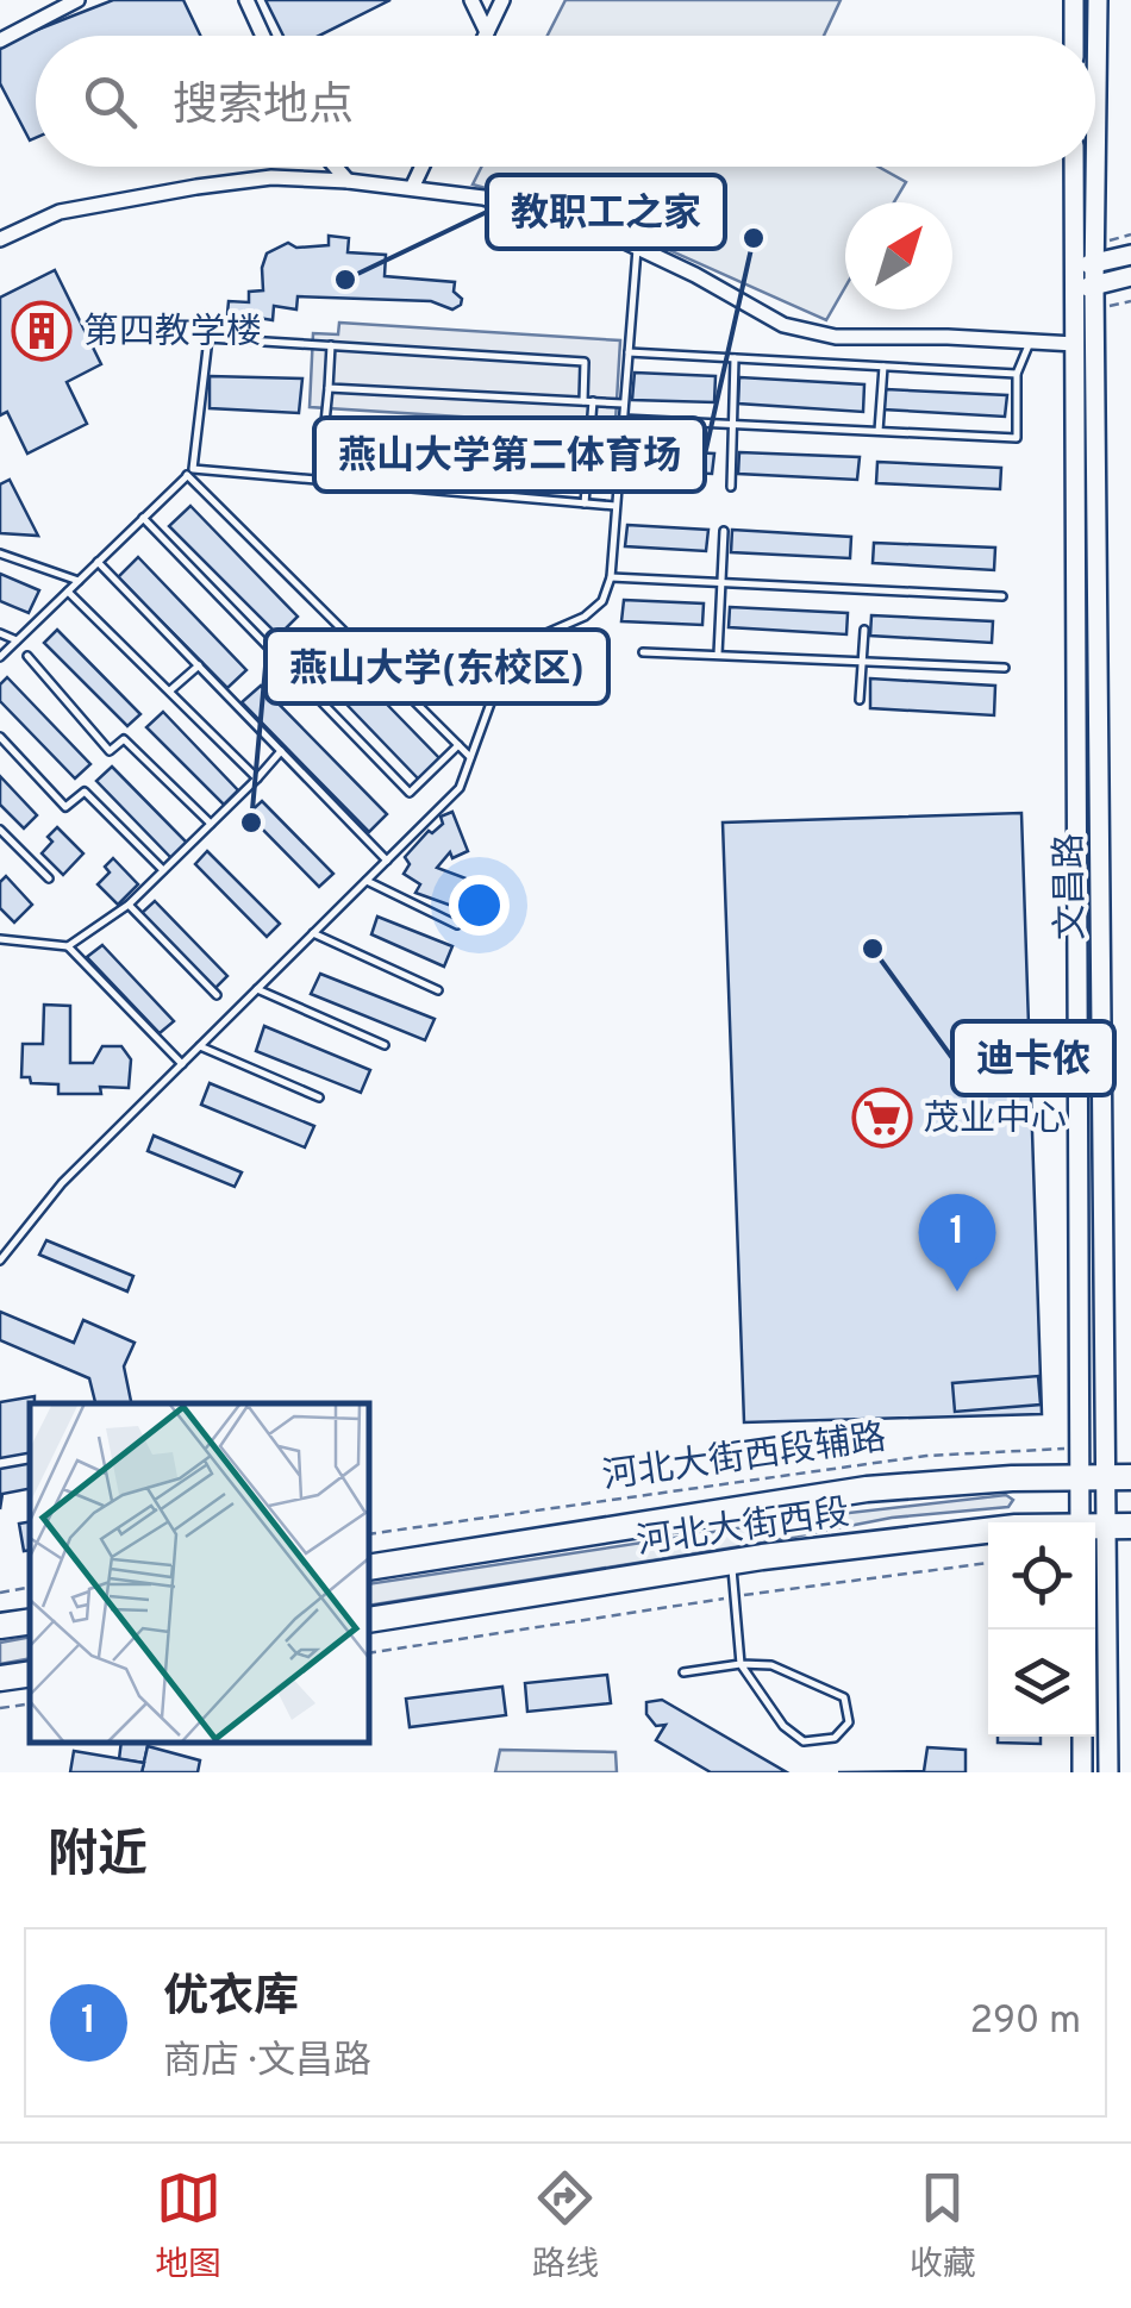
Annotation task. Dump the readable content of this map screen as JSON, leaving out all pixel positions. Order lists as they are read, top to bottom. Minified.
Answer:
{"streets":{"highway":["河北大街西段"],"main road":["文昌路"],"path":["河北大街西段辅路"]},"crossings":[["文昌路","河北大街西段辅路"],["文昌路","河北大街西段"]],"places":{"other":["燕山大学第二体育场","教职工之家","燕山大学(东校区)","迪卡侬"],"building":["第四教学楼"],"supermarket":["茂业中心"]},"north":"top right","page":{"search":"搜索地点","pins":"1","heading":"附近","list":[{"mark":"1","name":"优衣库","note":"商店 · 文昌路","value":"290 m"}],"nav":["地图","路线","收藏"]}}
